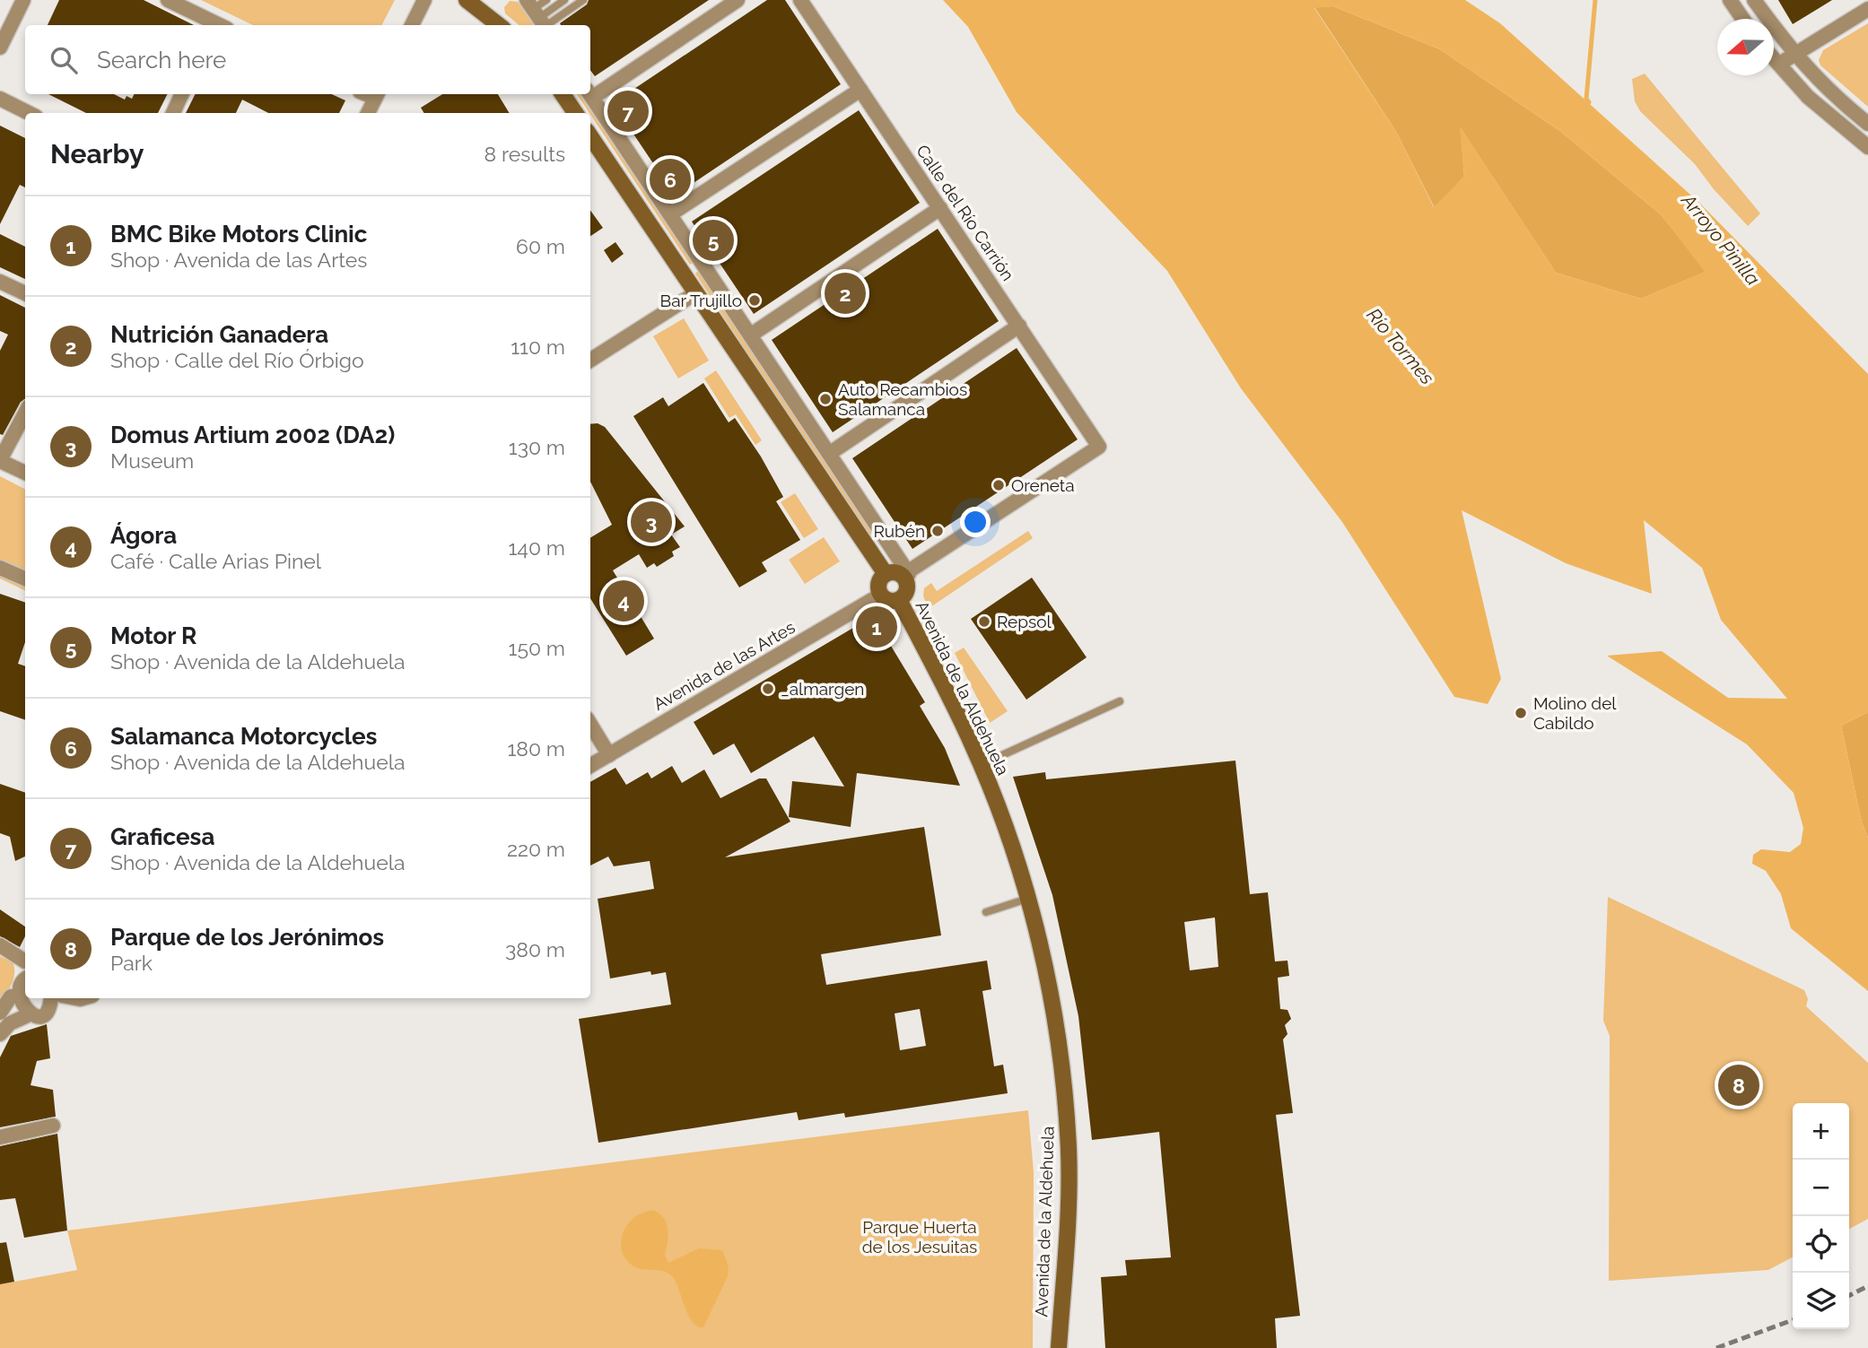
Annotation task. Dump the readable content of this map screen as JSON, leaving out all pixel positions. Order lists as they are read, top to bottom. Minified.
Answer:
{"streets":{"main road":["Avenida de la Aldehuela"],"street":["Calle del Río Carrión","Avenida de las Artes"]},"crossings":[["Calle del Río Carrión","Avenida de las Artes"],["Calle del Río Carrión","Avenida de la Aldehuela"],["Avenida de las Artes","Avenida de la Aldehuela"]],"water":["Arroyo Pinilla","Río Tormes"],"parks":["Parque Huerta de los Jesuitas"],"places":["Bar Trujillo","Auto Recambios Salamanca","Oreneta","Rubén","Repsol","_almargen","Molino del Cabildo"],"north":"left","page":{"search":"Search here","pins":["7","6","5","2","3","4","1","8"],"heading":["Nearby","8 results"],"list":[{"mark":"1","name":"BMC Bike Motors Clinic","note":"Shop · Avenida de las Artes","value":"60 m"},{"mark":"2","name":"Nutrición Ganadera","note":"Shop · Calle del Río Órbigo","value":"110 m"},{"mark":"3","name":"Domus Artium 2002 (DA2)","note":"Museum","value":"130 m"},{"mark":"4","name":"Ágora","note":"Café · Calle Arias Pinel","value":"140 m"},{"mark":"5","name":"Motor R","note":"Shop · Avenida de la Aldehuela","value":"150 m"},{"mark":"6","name":"Salamanca Motorcycles","note":"Shop · Avenida de la Aldehuela","value":"180 m"},{"mark":"7","name":"Graficesa","note":"Shop · Avenida de la Aldehuela","value":"220 m"},{"mark":"8","name":"Parque de los Jerónimos","note":"Park","value":"380 m"}],"map_buttons":["+","−"]}}
